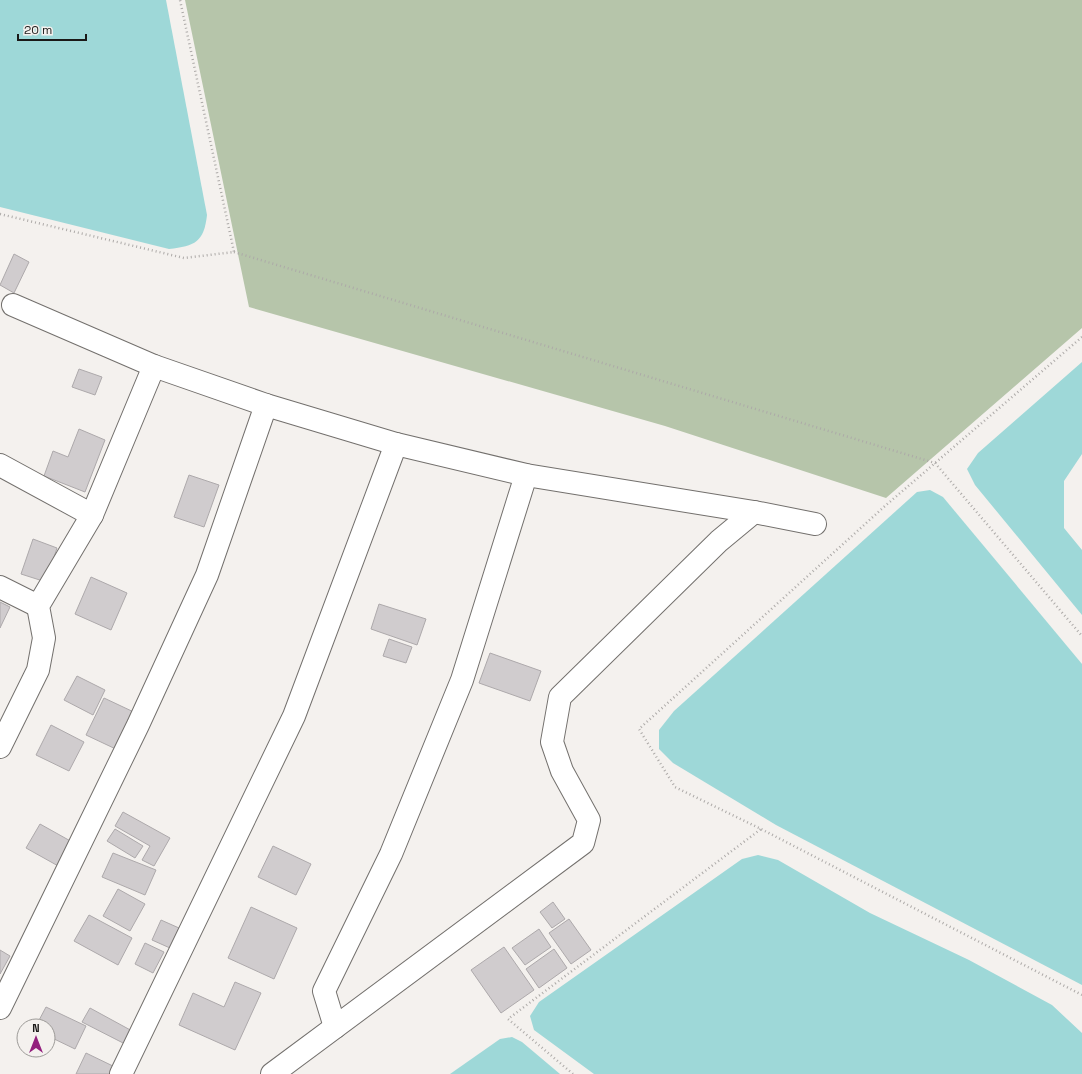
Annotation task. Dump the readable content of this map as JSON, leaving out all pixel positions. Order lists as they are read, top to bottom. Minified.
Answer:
{"scale_bar":"20 m","north":"top"}
